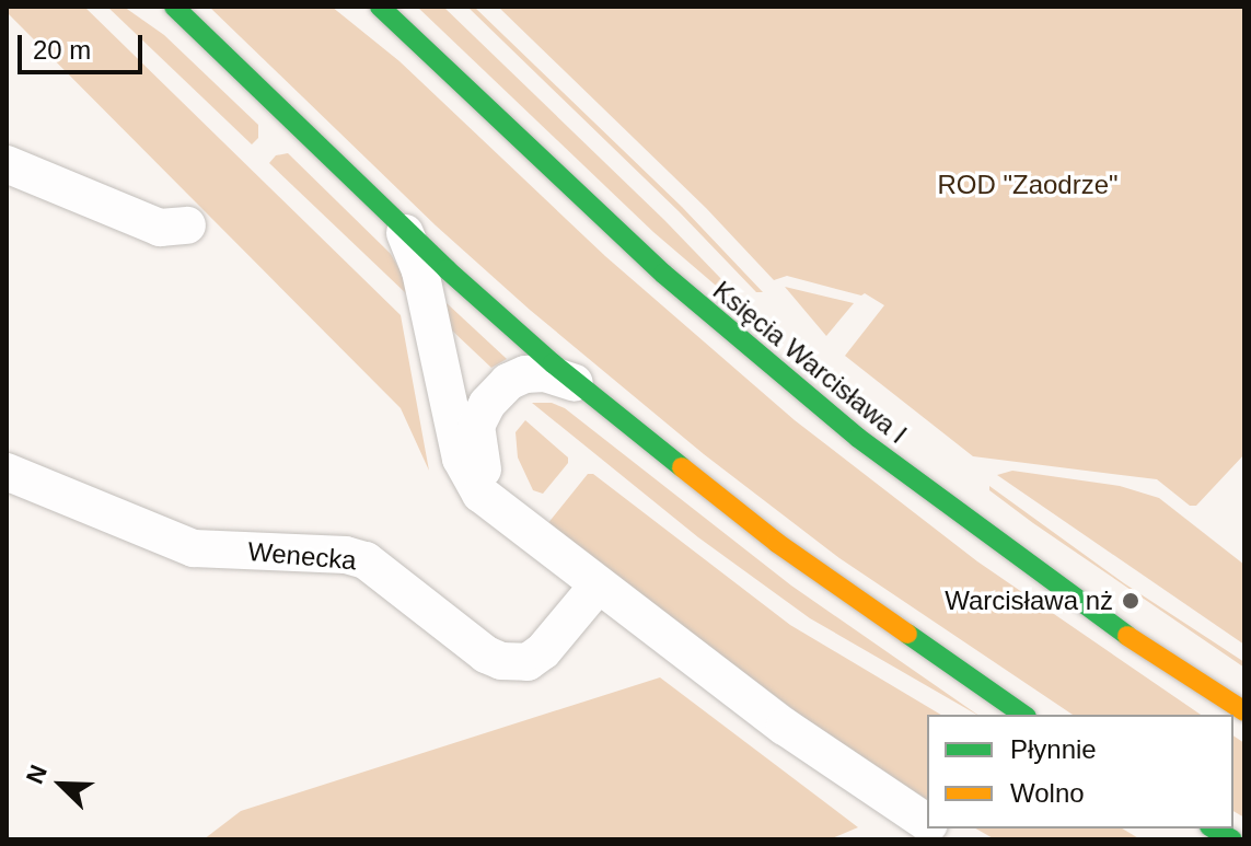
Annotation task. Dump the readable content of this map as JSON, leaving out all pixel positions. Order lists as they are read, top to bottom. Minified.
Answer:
{"streets":{"street":["Księcia Warcisława I","Wenecka"]},"parks":["ROD \"Zaodrze\""],"places":["Warcisława nż"],"legend":["Płynnie","Wolno"],"scale_bar":"20 m","north":"top left"}
